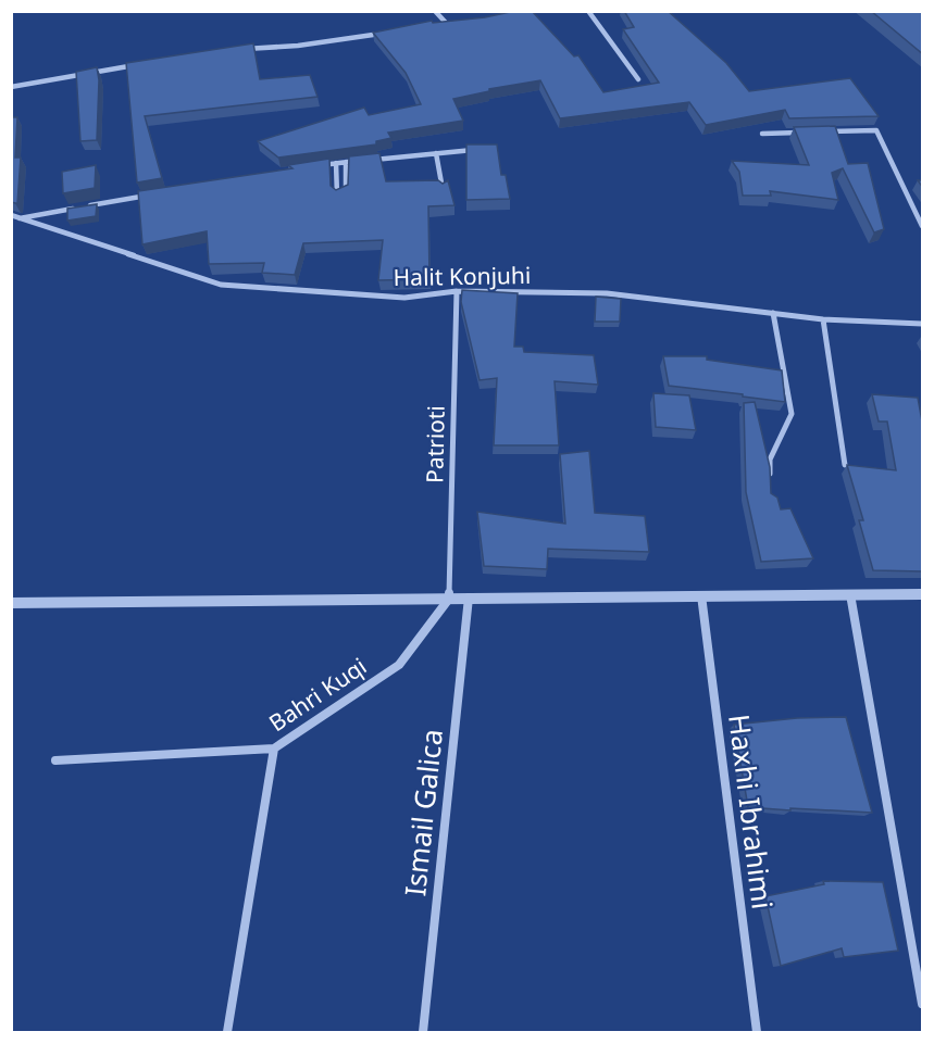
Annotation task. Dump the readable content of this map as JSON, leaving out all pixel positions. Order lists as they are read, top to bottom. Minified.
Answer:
{"streets":{"street":["Halit Konjuhi","Patrioti","Bahri Kuqi","Haxhi Ibrahimi","Ismail Galica"]},"crossings":[["Halit Konjuhi","Patrioti"],["Patrioti","Bahri Kuqi"]]}
